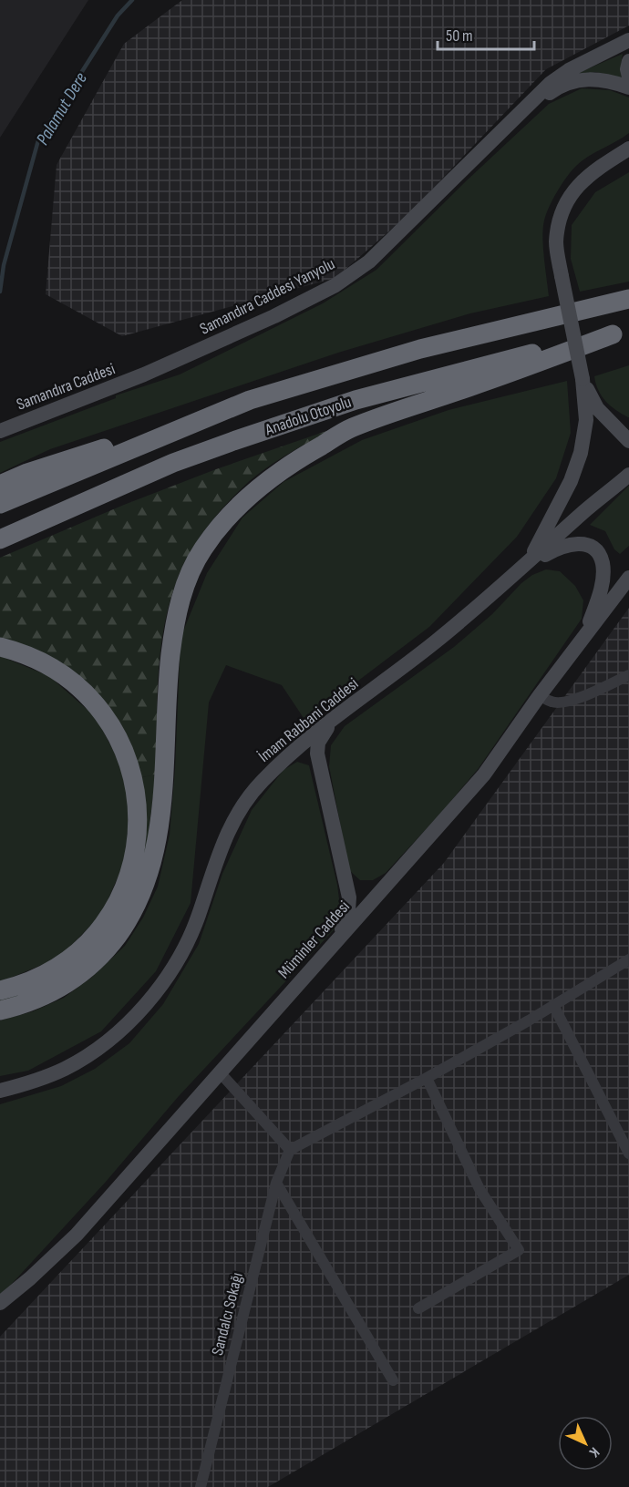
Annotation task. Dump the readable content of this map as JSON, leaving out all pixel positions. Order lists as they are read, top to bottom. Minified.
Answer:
{"streets":{"highway":["Anadolu Otoyolu"],"main road":["Samandıra Caddesi Yanyolu","Samandıra Caddesi","İmam Rabbani Caddesi","Müminler Caddesi"],"street":["Sandalcı Sokağı"]},"crossings":[["Samandıra Caddesi Yanyolu","Samandıra Caddesi"]],"water":["Palamut Dere"],"scale_bar":"50 m","north":"bottom right"}
